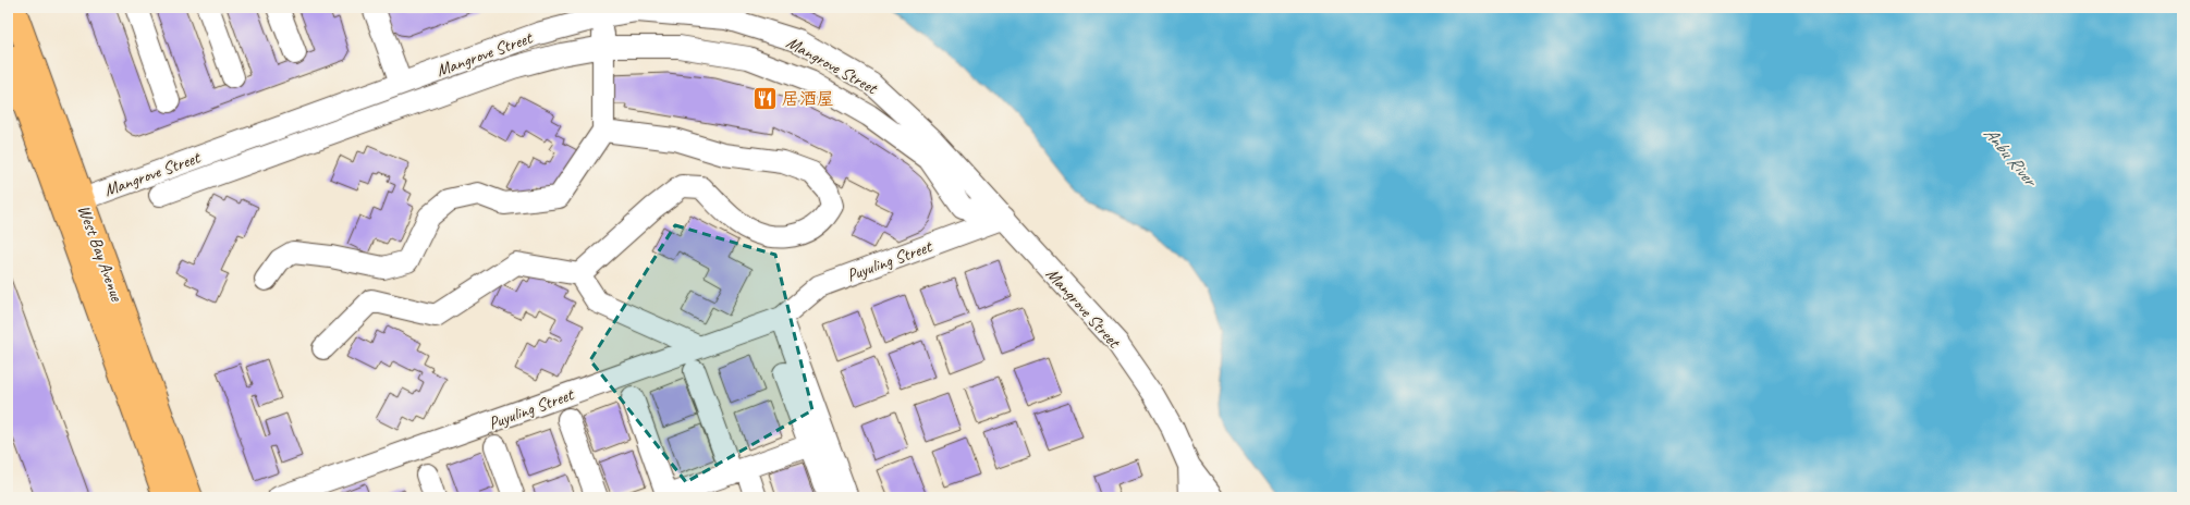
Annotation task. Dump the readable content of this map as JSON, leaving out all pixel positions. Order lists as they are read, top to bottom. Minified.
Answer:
{"streets":{"main road":["West Bay Avenue"],"street":["Mangrove Street","Puyuling Street"]},"crossings":[["Mangrove Street","West Bay Avenue"],["Mangrove Street","Puyuling Street"]],"water":["Anbu River"],"places":{"restaurant":["居酒屋"]}}
